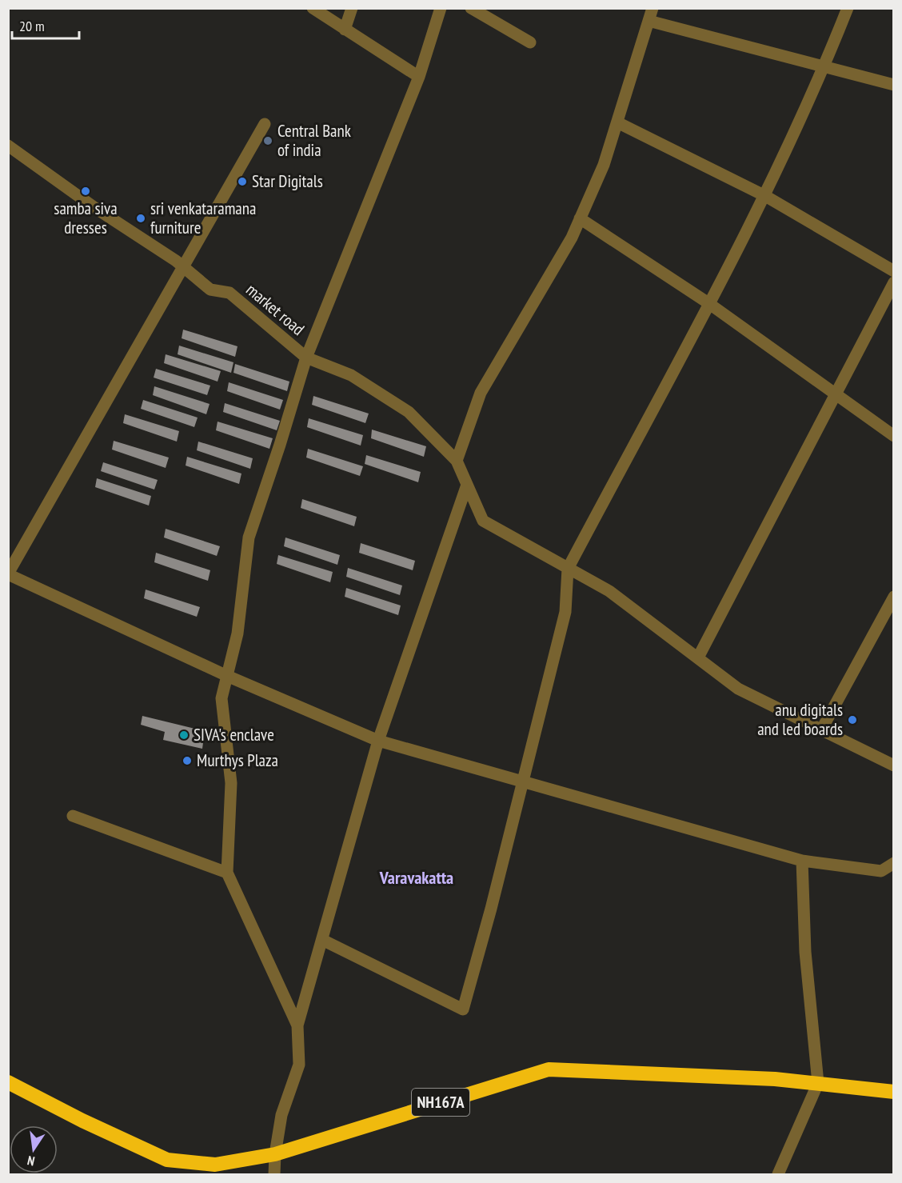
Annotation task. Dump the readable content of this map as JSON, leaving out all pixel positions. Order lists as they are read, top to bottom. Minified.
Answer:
{"streets":{"highway":["NH167A"],"street":["market road"]},"districts":["Varavakatta"],"places":["Central Bank of india","Star Digitals","samba siva dresses","sri venkataramana furniture","anu digitals and led boards","SIVA's enclave","Murthys Plaza"],"scale_bar":"20 m","north":"bottom"}
